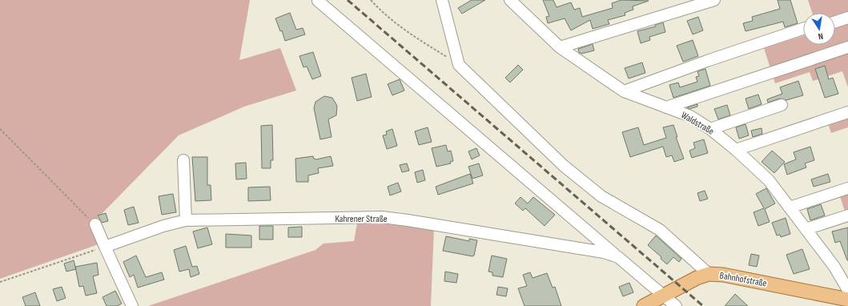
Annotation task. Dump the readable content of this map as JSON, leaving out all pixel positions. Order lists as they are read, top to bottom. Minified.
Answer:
{"streets":{"main road":["Bahnhofstraße"],"street":["Waldstraße","Kahrener Straße"]},"crossings":[["Waldstraße","Bahnhofstraße"],["Kahrener Straße","Bahnhofstraße"]],"north":"bottom"}
